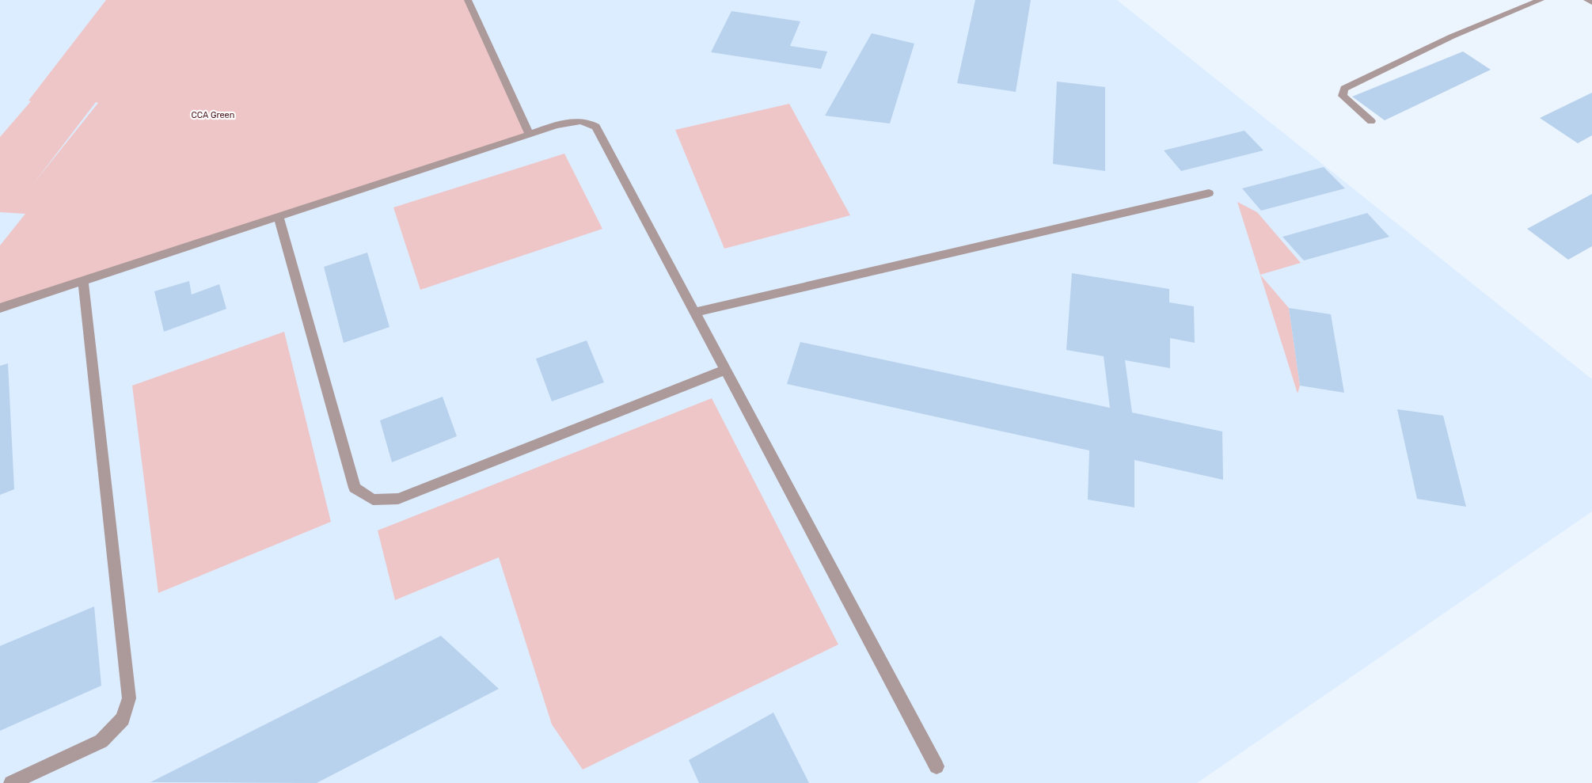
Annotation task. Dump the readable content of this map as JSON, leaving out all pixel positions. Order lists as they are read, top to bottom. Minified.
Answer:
{"parks":["CCA Green"]}
